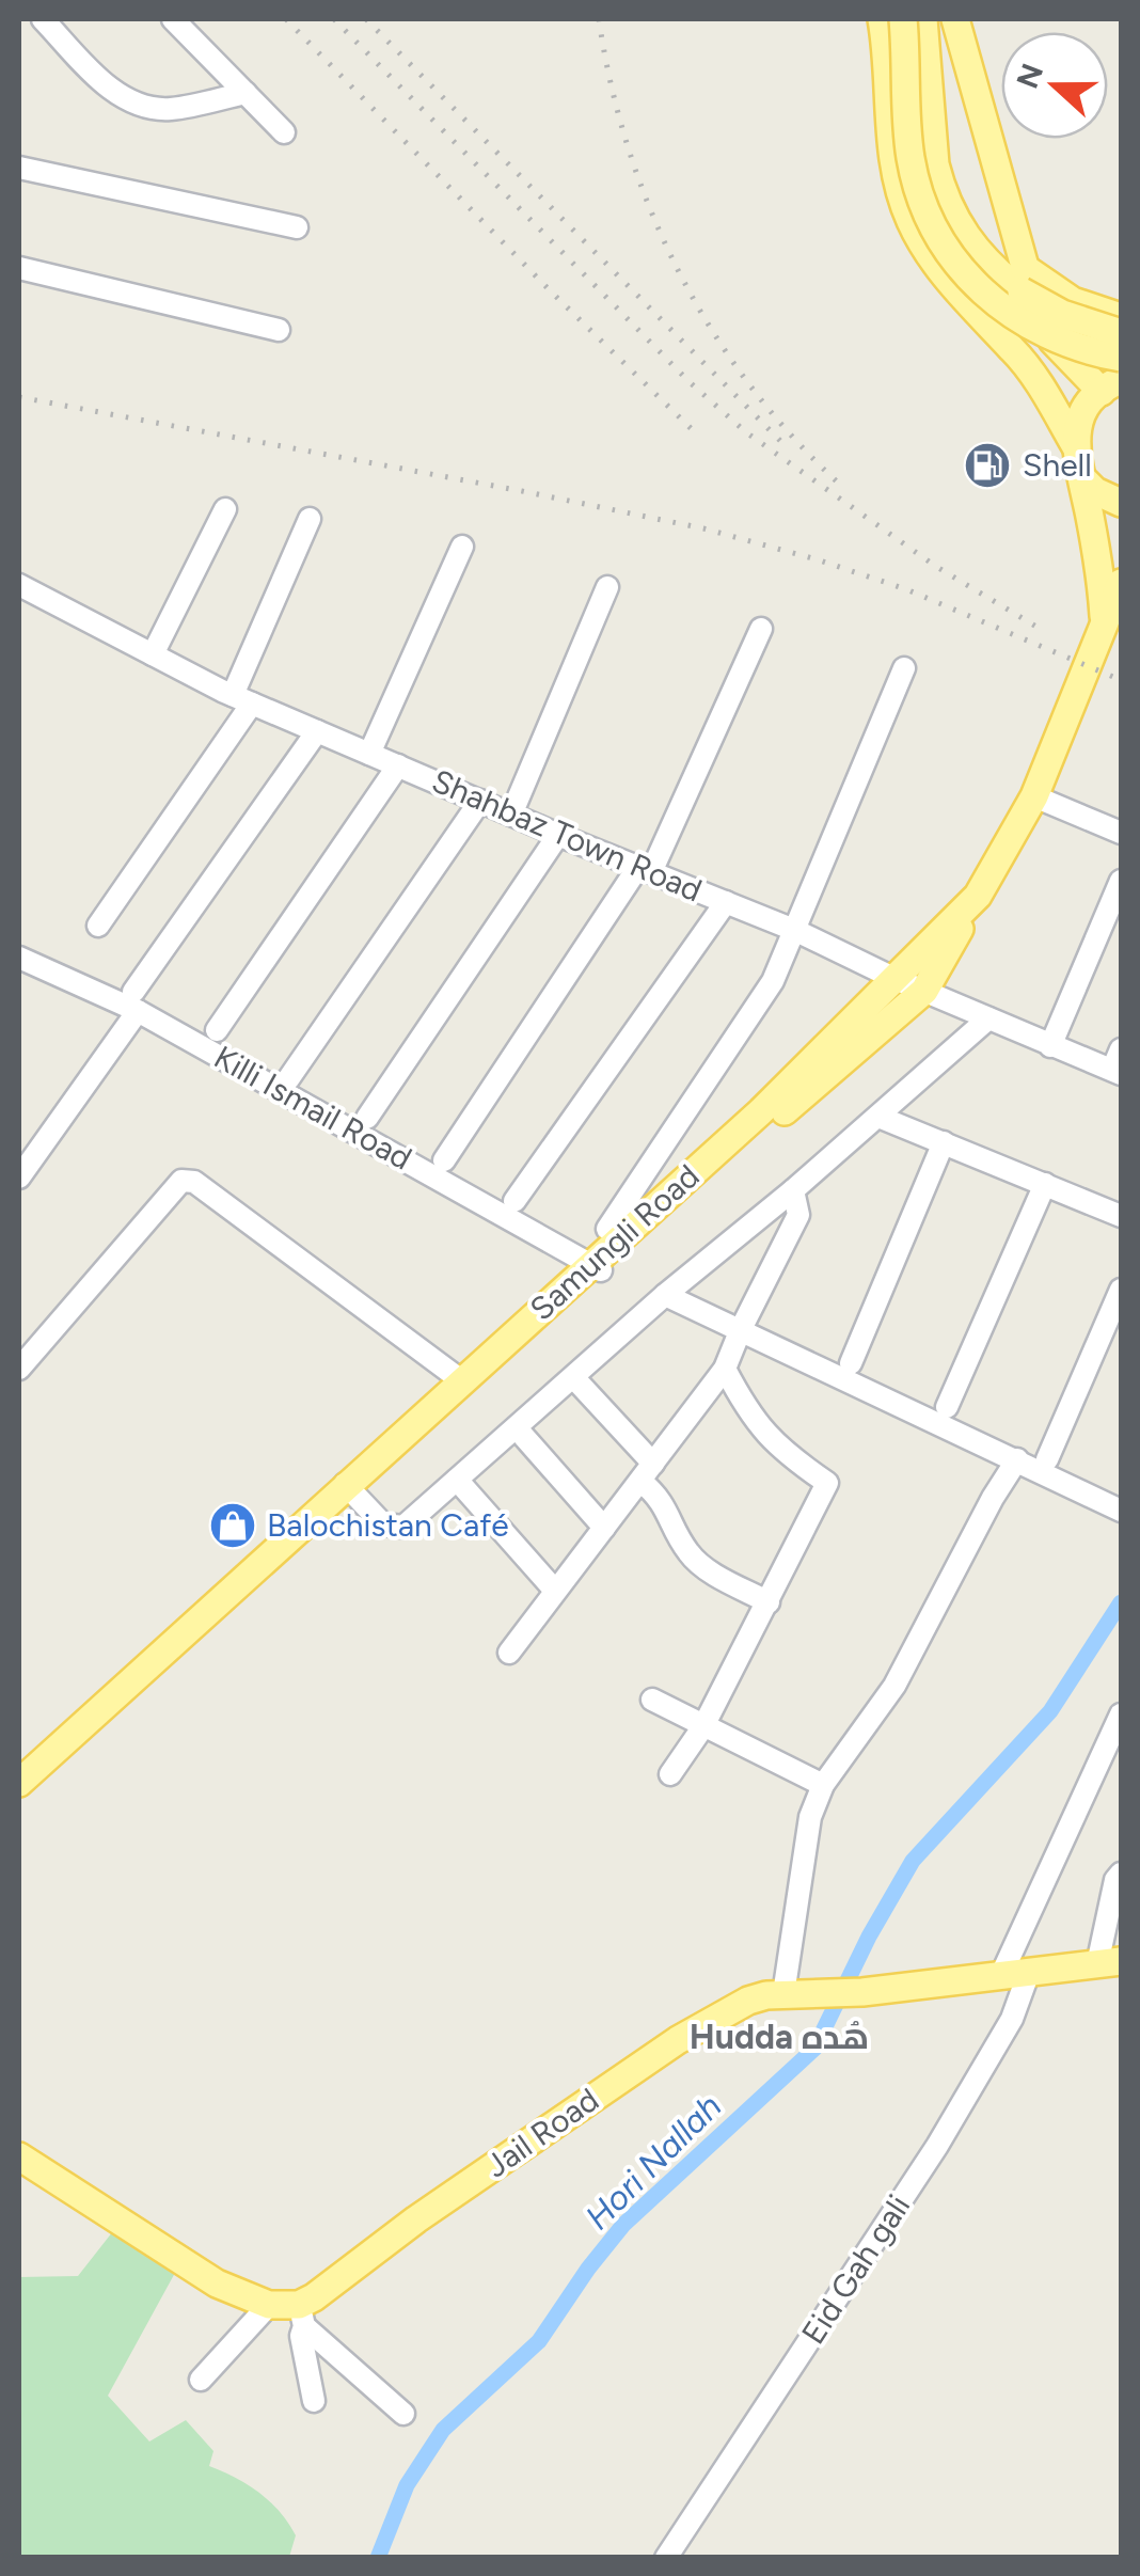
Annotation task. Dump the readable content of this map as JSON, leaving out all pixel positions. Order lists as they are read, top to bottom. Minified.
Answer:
{"streets":{"main road":["Samungli Road","Jail Road"],"street":["Shahbaz Town Road","Killi Ismail Road","Eid Gah gali"]},"crossings":[["Shahbaz Town Road","Samungli Road"],["Killi Ismail Road","Samungli Road"],["Jail Road","Eid Gah gali"]],"districts":["Hudda ھُدہ"],"water":["Hori Nallah"],"places":{"fuel station":["Shell"],"shop":["Balochistan Café"]},"north":"left"}
